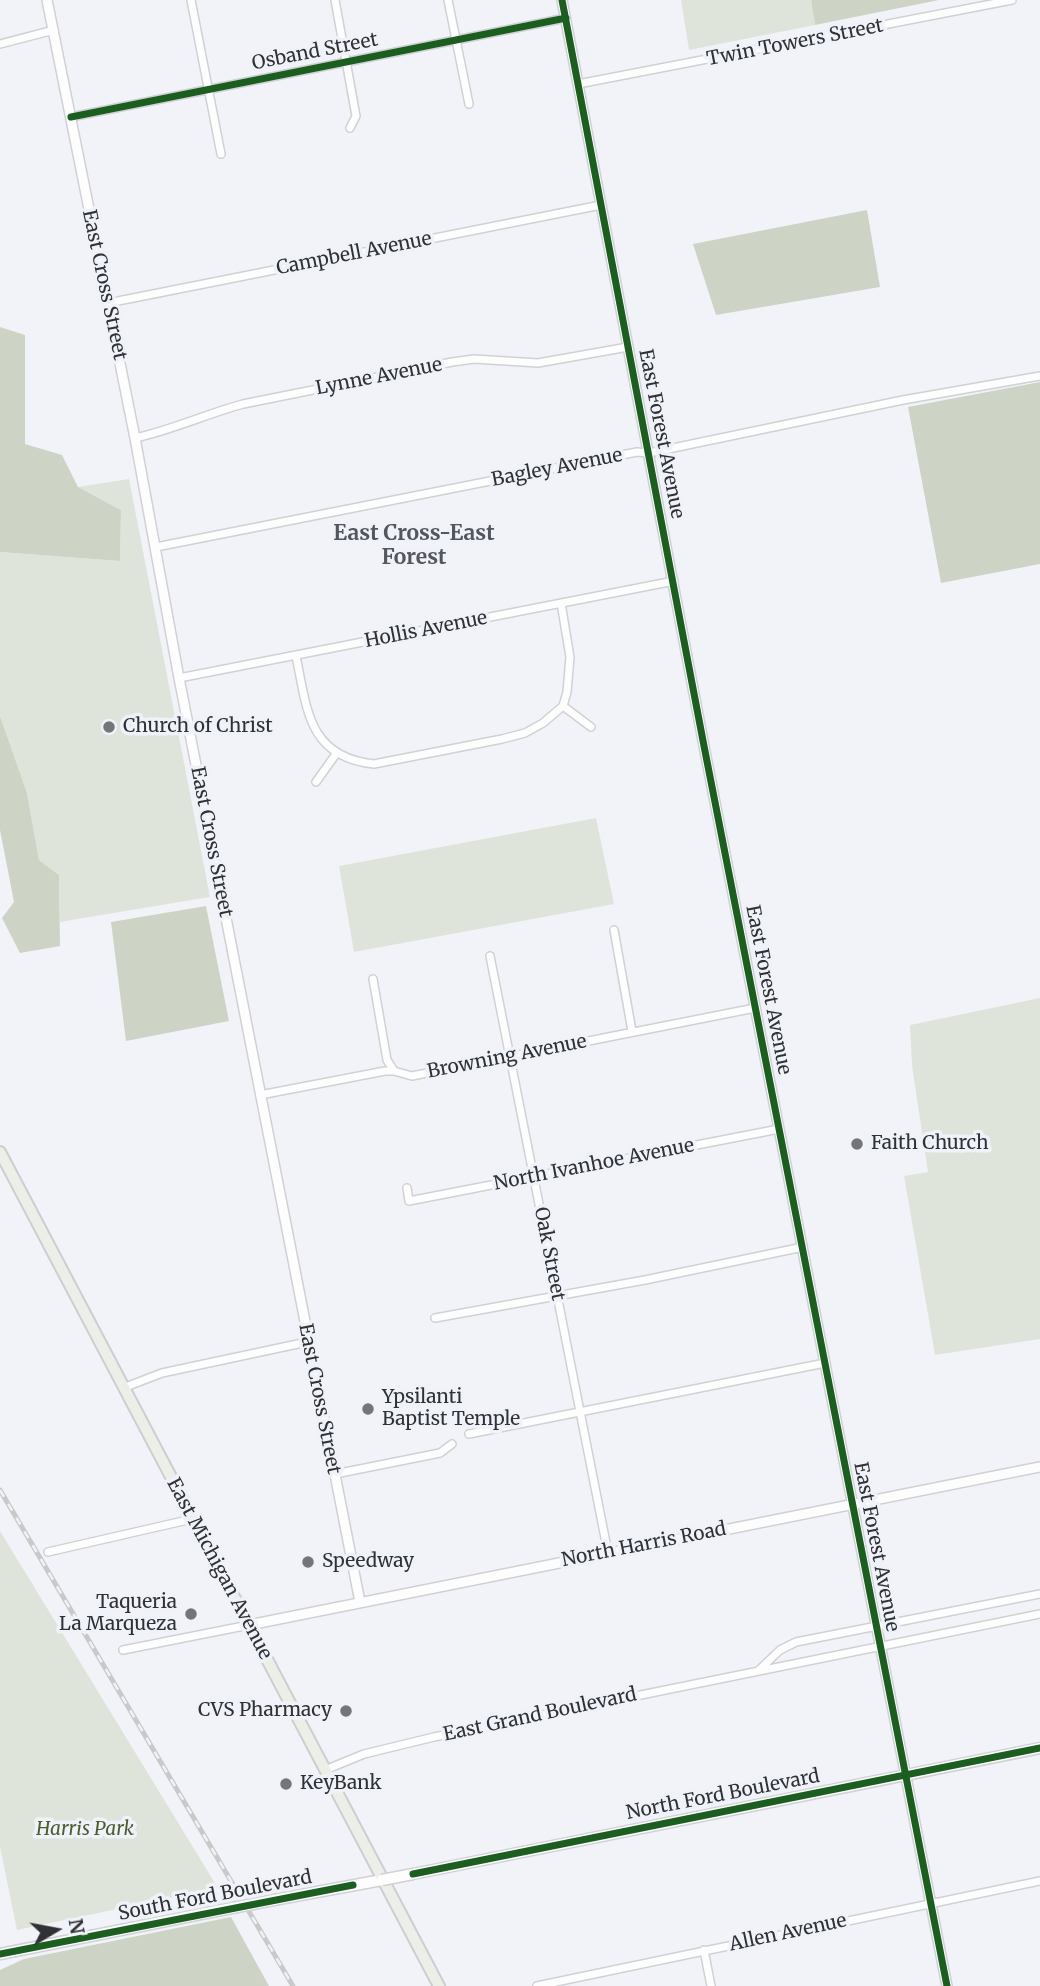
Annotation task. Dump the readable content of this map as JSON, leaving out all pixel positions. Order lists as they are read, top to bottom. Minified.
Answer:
{"streets":{"main road":["East Michigan Avenue","North Ford Boulevard","South Ford Boulevard"],"street":["Twin Towers Street","Osband Street","Campbell Avenue","East Cross Street","Lynne Avenue","East Forest Avenue","Bagley Avenue","Hollis Avenue","Browning Avenue","North Ivanhoe Avenue","Oak Street","North Harris Road","East Grand Boulevard","Allen Avenue"]},"crossings":[["Twin Towers Street","East Forest Avenue"],["Osband Street","East Cross Street"],["Osband Street","East Forest Avenue"],["Campbell Avenue","East Cross Street"],["Campbell Avenue","East Forest Avenue"],["East Cross Street","Lynne Avenue"],["East Cross Street","Bagley Avenue"],["East Cross Street","Hollis Avenue"],["East Cross Street","Browning Avenue"],["East Cross Street","North Harris Road"],["Lynne Avenue","East Forest Avenue"],["East Forest Avenue","Bagley Avenue"],["East Forest Avenue","Hollis Avenue"],["East Forest Avenue","Browning Avenue"],["East Forest Avenue","North Ivanhoe Avenue"],["East Forest Avenue","North Harris Road"],["East Forest Avenue","East Grand Boulevard"],["East Forest Avenue","North Ford Boulevard"],["East Forest Avenue","Allen Avenue"],["Browning Avenue","Oak Street"],["North Ivanhoe Avenue","Oak Street"],["Oak Street","North Harris Road"],["North Harris Road","East Michigan Avenue"],["East Michigan Avenue","East Grand Boulevard"],["North Ford Boulevard","South Ford Boulevard"]],"districts":["East Cross-East Forest"],"parks":["Harris Park"],"places":["Church of Christ","Faith Church","Ypsilanti Baptist Temple","Speedway","Taqueria La Marqueza","CVS Pharmacy","KeyBank"],"north":"right"}
